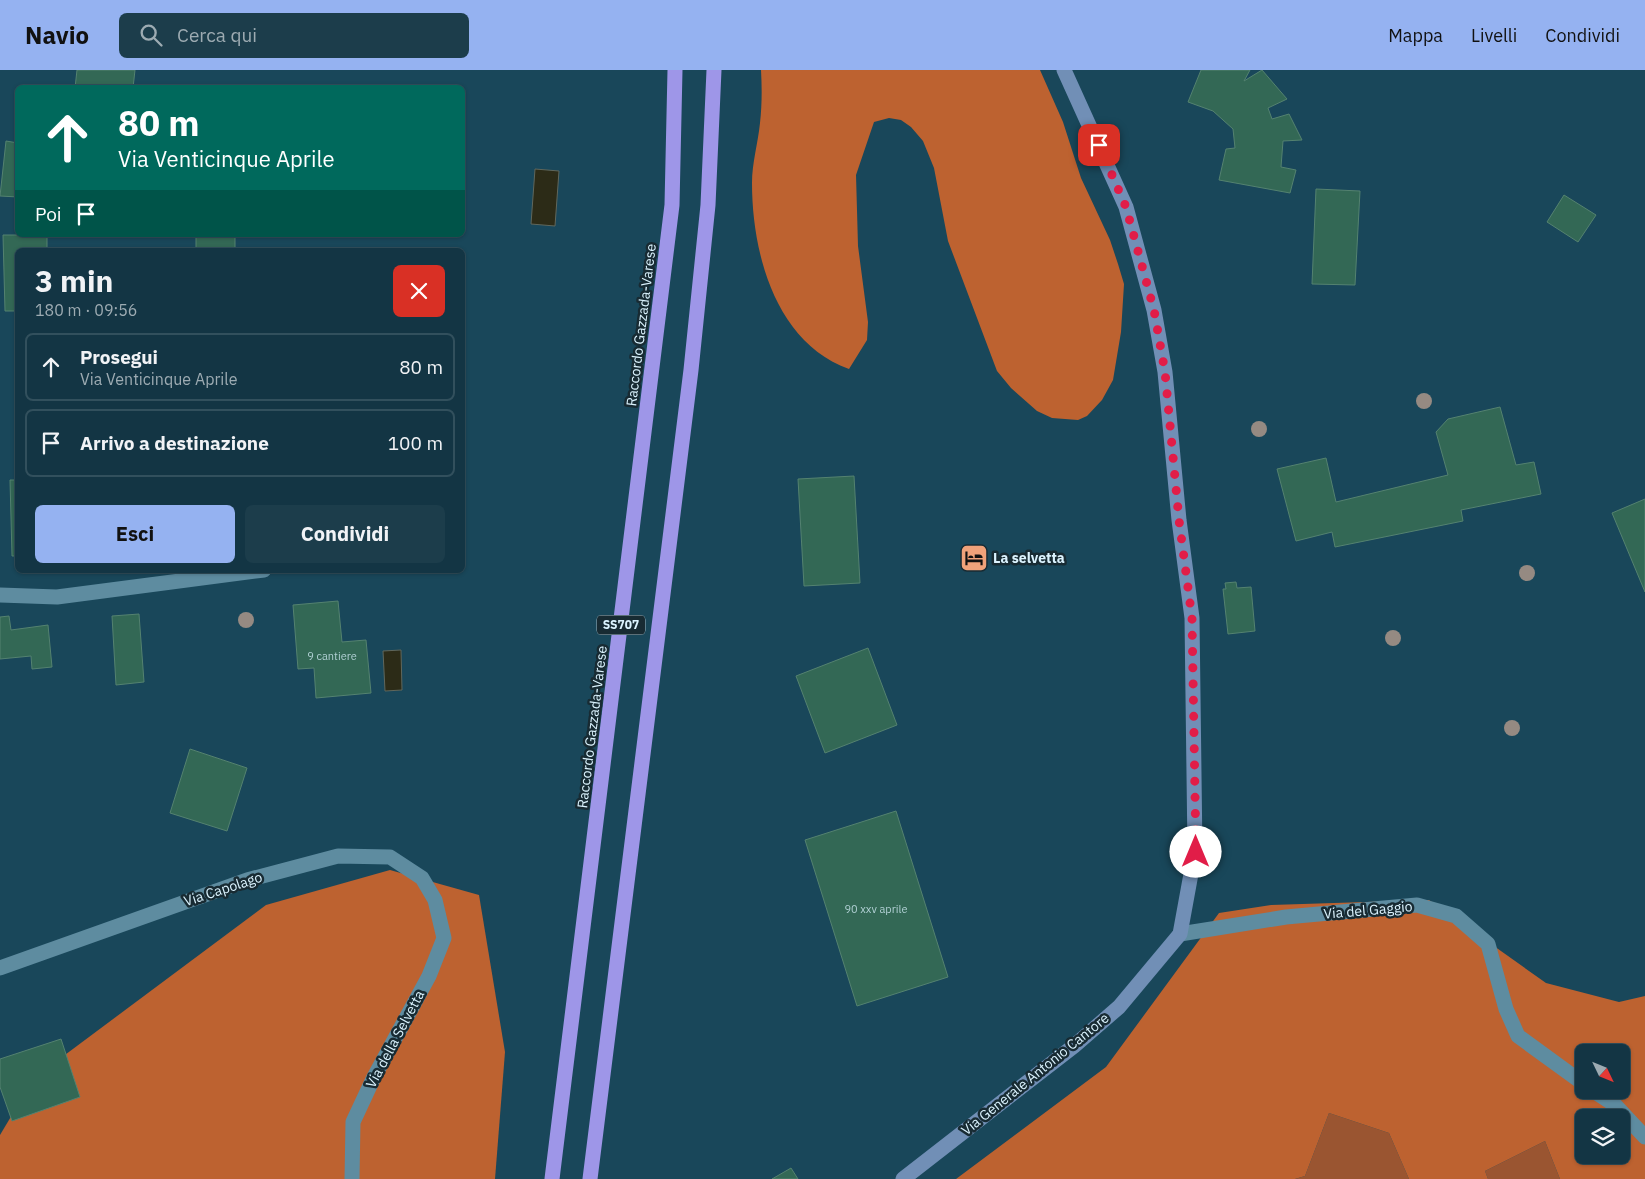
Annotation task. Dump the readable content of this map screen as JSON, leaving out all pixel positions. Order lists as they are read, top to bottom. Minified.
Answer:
{"streets":{"highway":["Raccordo Gazzada-Varese","SS707"],"main road":["Via Generale Antonio Cantore"],"street":["Via Capolago","Via del Gaggio","Via della Selvetta"]},"crossings":[["Via Capolago","Via della Selvetta"],["Via del Gaggio","Via Generale Antonio Cantore"]],"places":{"hotel":["La selvetta"]},"house_numbers":["9 cantiere","90 xxv aprile"],"north":"bottom right","page":{"header":"Navio","search":"Cerca qui","nav":["Mappa","Livelli","Condividi"],"turn":["80 m","Via Venticinque Aprile"],"then":"Poi","heading":["3 min","180 m · 09:56"],"list":[{"name":"Prosegui","note":"Via Venticinque Aprile","value":"80 m"},{"name":"Arrivo a destinazione","value":"100 m"}],"buttons":["Esci","Condividi"]}}
